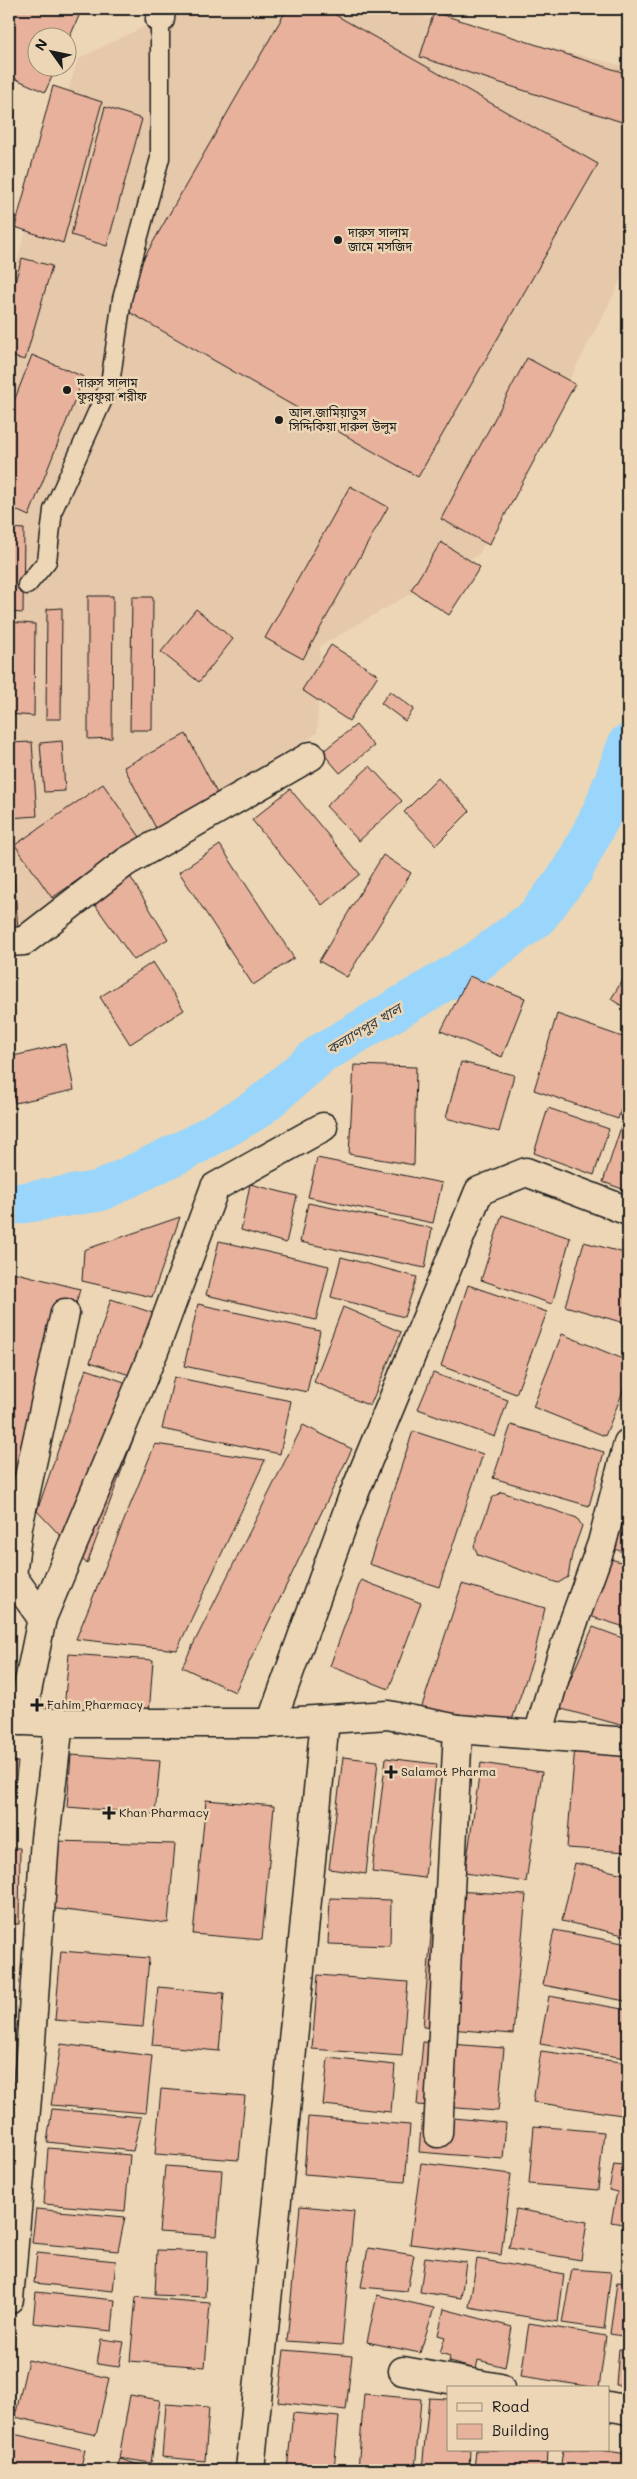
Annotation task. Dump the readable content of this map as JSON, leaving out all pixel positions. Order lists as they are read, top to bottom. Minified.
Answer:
{"water":["কল্যাণপুর খাল"],"places":{"other":["দারুস সালাম জামে মসজিদ","দারুস সালাম ফুরফুরা শরীফ","আল জামিয়াতুস সিদ্দিকিয়া দারুল উলুম"],"health":["Fahim Pharmacy","Salamot Pharma","Khan Pharmacy"]},"legend":["Road","Building"],"north":"top left"}
